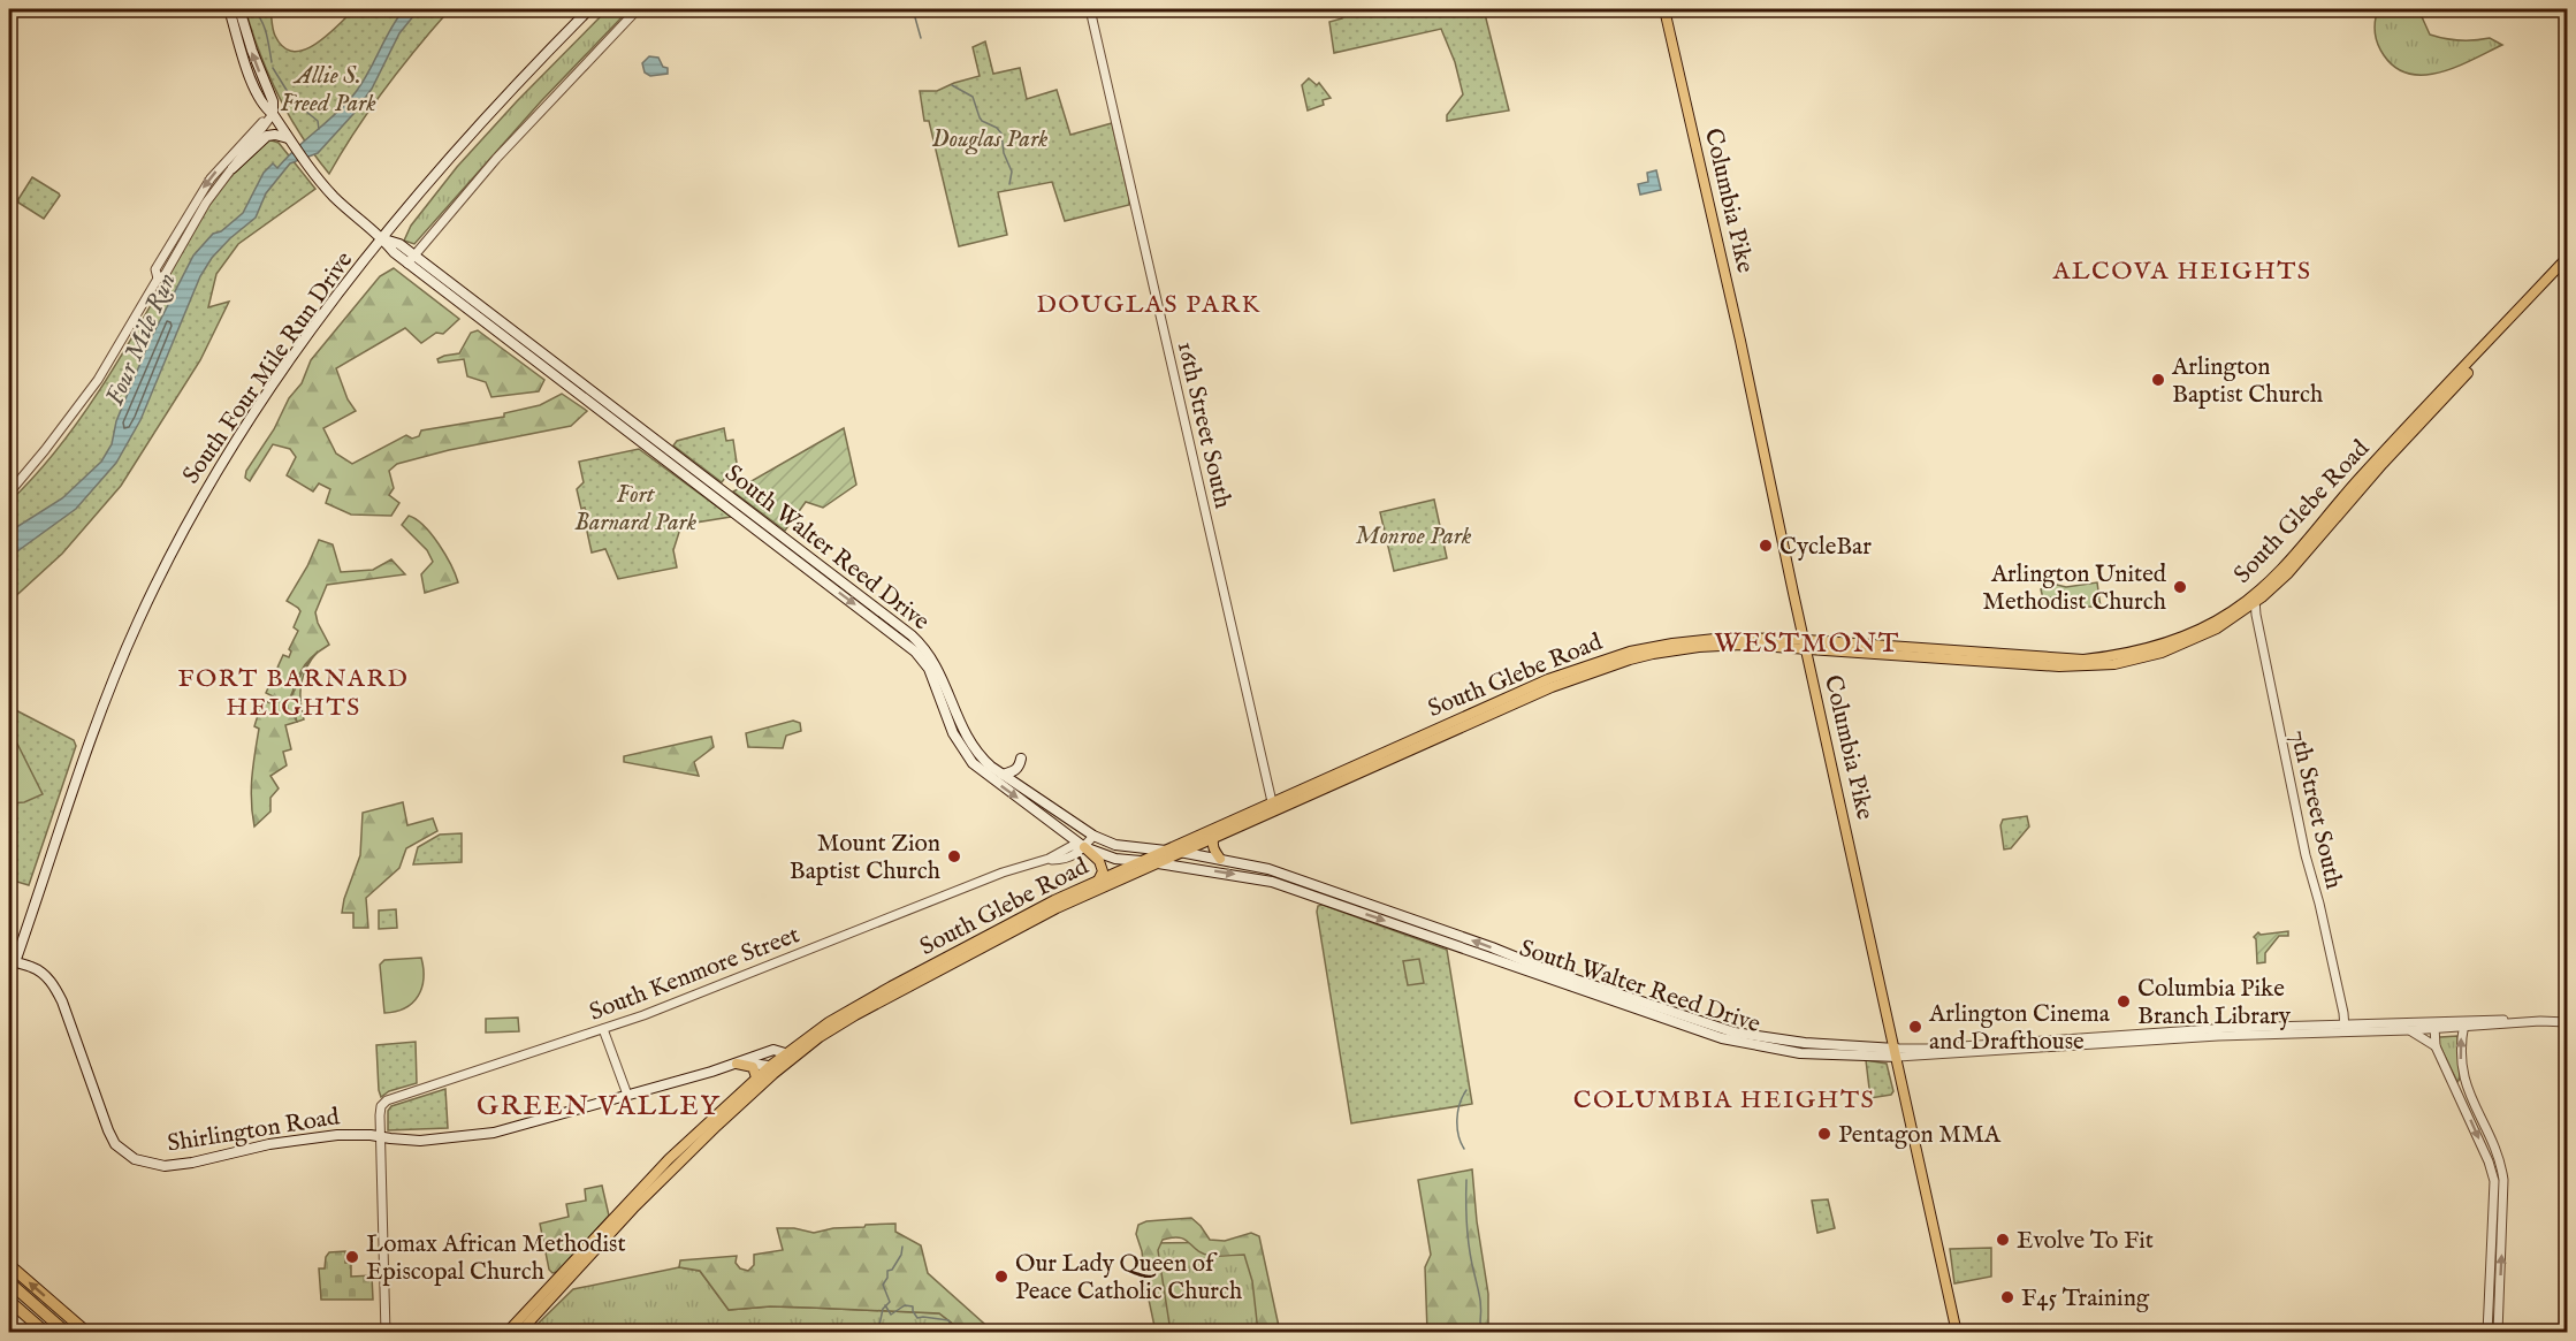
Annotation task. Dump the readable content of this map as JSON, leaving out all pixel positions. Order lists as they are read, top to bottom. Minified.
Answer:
{"streets":{"main road":["Columbia Pike","South Four Mile Run Drive","South Glebe Road","South Walter Reed Drive","Shirlington Road"],"street":["16th Street South","7th Street South","South Kenmore Street"]},"crossings":[["Columbia Pike","South Glebe Road"],["Columbia Pike","South Walter Reed Drive"],["South Four Mile Run Drive","South Walter Reed Drive"],["South Four Mile Run Drive","Shirlington Road"],["16th Street South","South Glebe Road"],["South Glebe Road","South Walter Reed Drive"],["South Glebe Road","7th Street South"],["South Glebe Road","Shirlington Road"],["South Walter Reed Drive","7th Street South"],["South Walter Reed Drive","South Kenmore Street"],["South Kenmore Street","Shirlington Road"]],"districts":["ALCOVA HEIGHTS","DOUGLAS PARK","WESTMONT","FORT BARNARD HEIGHTS","COLUMBIA HEIGHTS","GREEN VALLEY"],"water":["Four Mile Run"],"parks":["Allie S. Freed Park","Douglas Park","Fort Barnard Park","Monroe Park"],"places":["Arlington Baptist Church","CycleBar","Arlington United Methodist Church","Mount Zion Baptist Church","Columbia Pike Branch Library","Arlington Cinema and Drafthouse","Pentagon MMA","Evolve To Fit","Lomax African Methodist Episcopal Church","Our Lady Queen of Peace Catholic Church","F45 Training"]}
